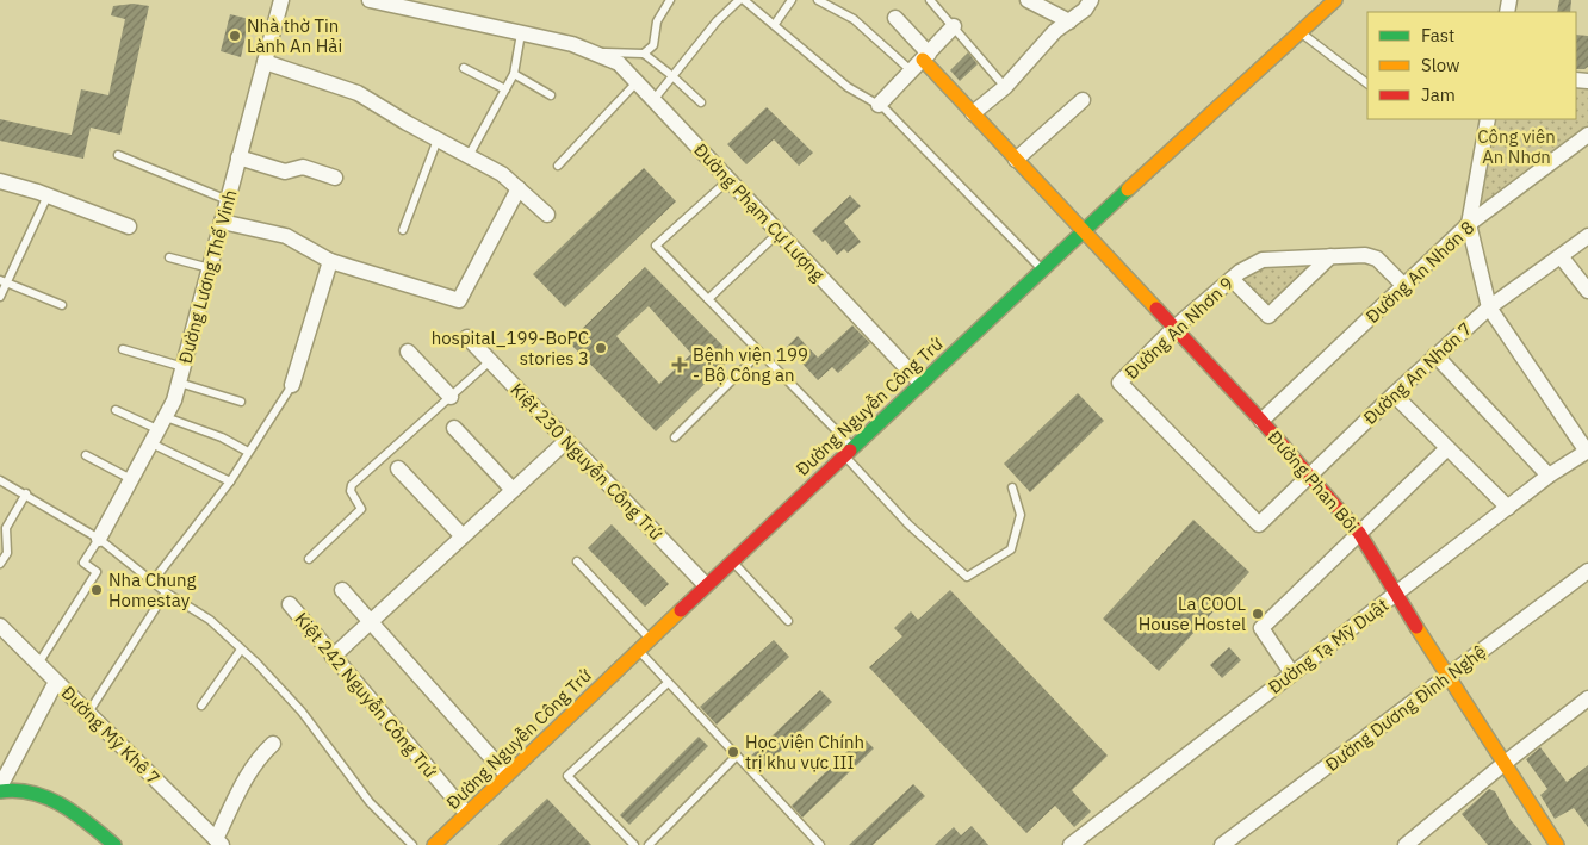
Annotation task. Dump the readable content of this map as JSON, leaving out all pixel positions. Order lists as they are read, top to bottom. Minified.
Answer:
{"streets":{"street":["Đường Phạm Cự Lượng","Đường An Nhơn 8","Đường Lương Thế Vinh","Đường An Nhơn 9","Đường An Nhơn 7","Đường Nguyễn Công Trứ","Kiệt 230 Nguyễn Công Trứ","Đường Phan Bôi","Đường Tạ Mỹ Duật","Kiệt 242 Nguyễn Công Trứ","Đường Dương Đình Nghệ","Đường Mỹ Khê 7"]},"crossings":[["Đường Phạm Cự Lượng","Đường Nguyễn Công Trứ"],["Đường An Nhơn 8","Đường An Nhơn 9"],["Đường An Nhơn 8","Đường Phan Bôi"],["Đường An Nhơn 9","Đường An Nhơn 7"],["Đường An Nhơn 9","Đường Phan Bôi"],["Đường An Nhơn 7","Đường Phan Bôi"],["Đường Nguyễn Công Trứ","Kiệt 230 Nguyễn Công Trứ"],["Đường Nguyễn Công Trứ","Đường Phan Bôi"],["Đường Nguyễn Công Trứ","Kiệt 242 Nguyễn Công Trứ"],["Đường Phan Bôi","Đường Tạ Mỹ Duật"],["Đường Phan Bôi","Đường Dương Đình Nghệ"]],"parks":["Công viên An Nhơn"],"places":{"other":["Nhà thờ Tin Lành An Hải","hospital_199-BoPC stories 3","Nha Chung Homestay","La COOL House Hostel","Học viện Chính trị khu vực III"],"health":["Bệnh viện 199 - Bộ Công an"]},"legend":["Fast","Slow","Jam"]}
